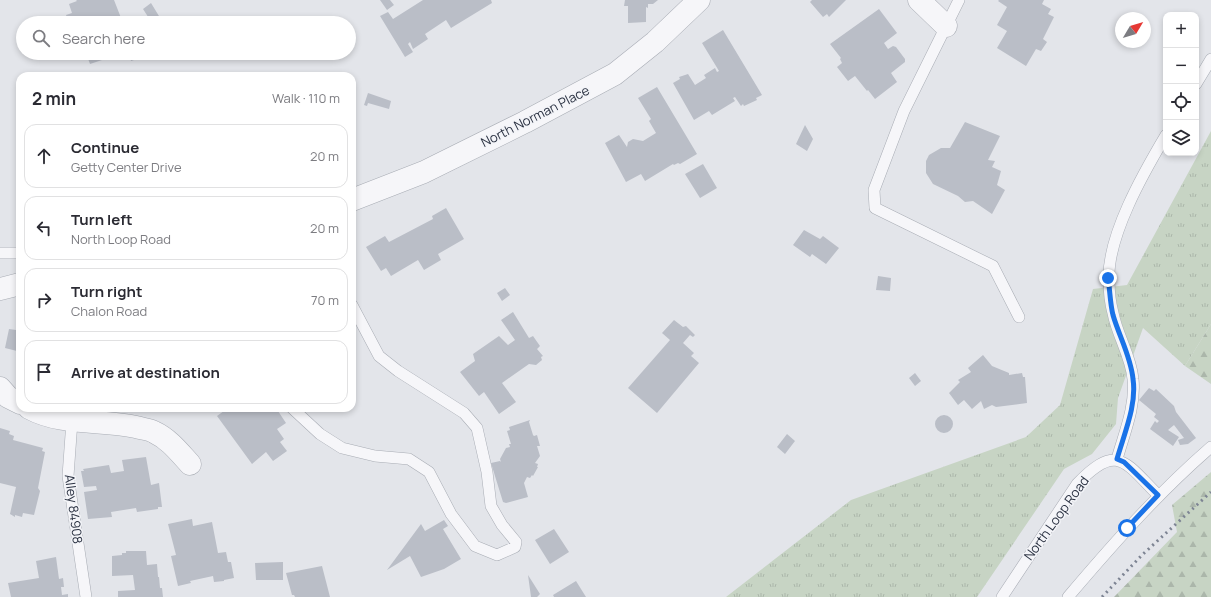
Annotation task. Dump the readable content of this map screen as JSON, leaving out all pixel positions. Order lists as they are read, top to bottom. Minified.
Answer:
{"streets":{"street":["North Norman Place"],"lane":["Alley 84908","North Loop Road"]},"north":"top right","page":{"map_buttons":["+","−"],"search":"Search here","heading":["2 min","Walk · 110 m"],"list":[["Continue","Getty Center Drive","20 m"],["Turn left","North Loop Road","20 m"],["Turn right","Chalon Road","70 m"],"Arrive at destination"]}}
